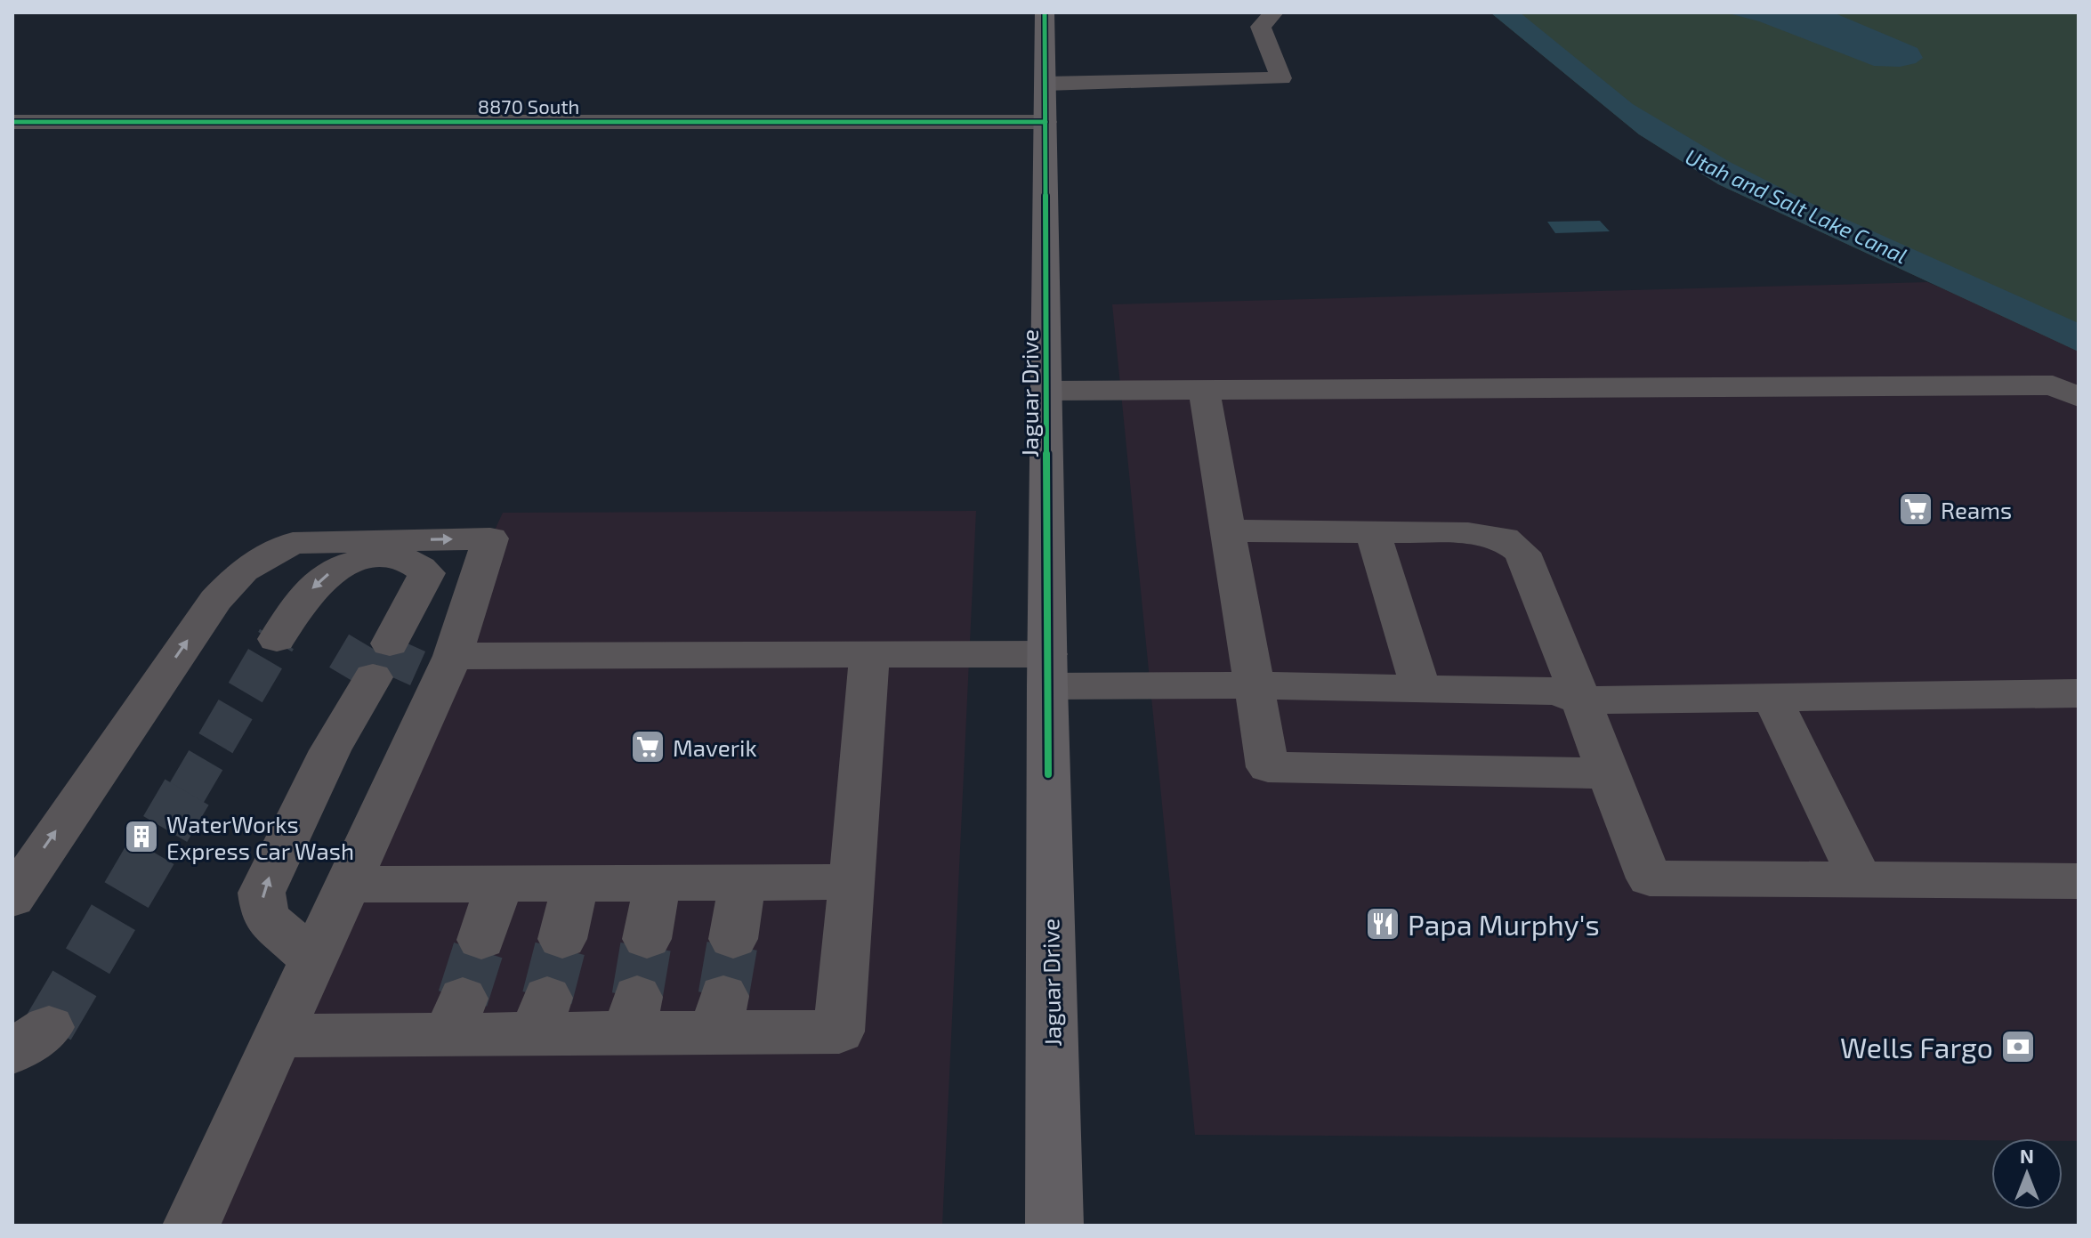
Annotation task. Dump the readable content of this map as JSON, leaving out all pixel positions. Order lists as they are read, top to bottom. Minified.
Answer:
{"streets":{"main road":["Jaguar Drive"],"street":["8870 South"]},"crossings":[["8870 South","Jaguar Drive"]],"water":["Utah and Salt Lake Canal"],"places":{"supermarket":["Reams","Maverik"],"building":["WaterWorks Express Car Wash"],"restaurant":["Papa Murphy's"],"bank":["Wells Fargo"]},"north":"top"}
